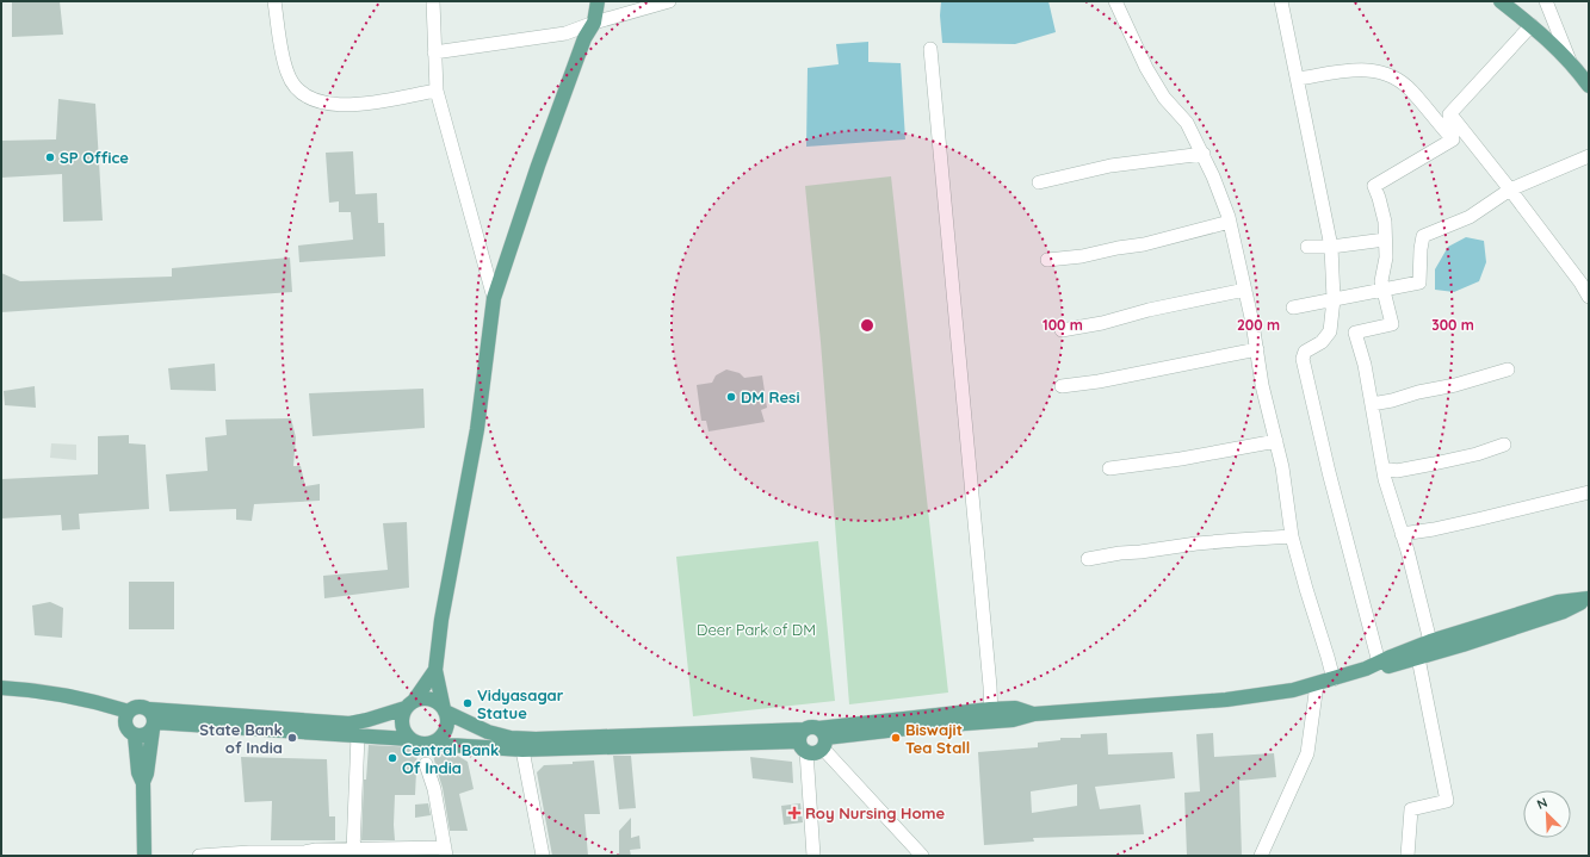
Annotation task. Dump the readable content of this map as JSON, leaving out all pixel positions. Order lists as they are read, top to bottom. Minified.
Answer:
{"parks":["Deer Park of DM"],"places":{"other":["SP Office","DM Resi","Vidyasagar Statue","State Bank of India","Biswajit Tea Stall","Central Bank Of India"],"health":["Roy Nursing Home"]},"north":"top left","rings":["100 m","200 m","300 m"]}
